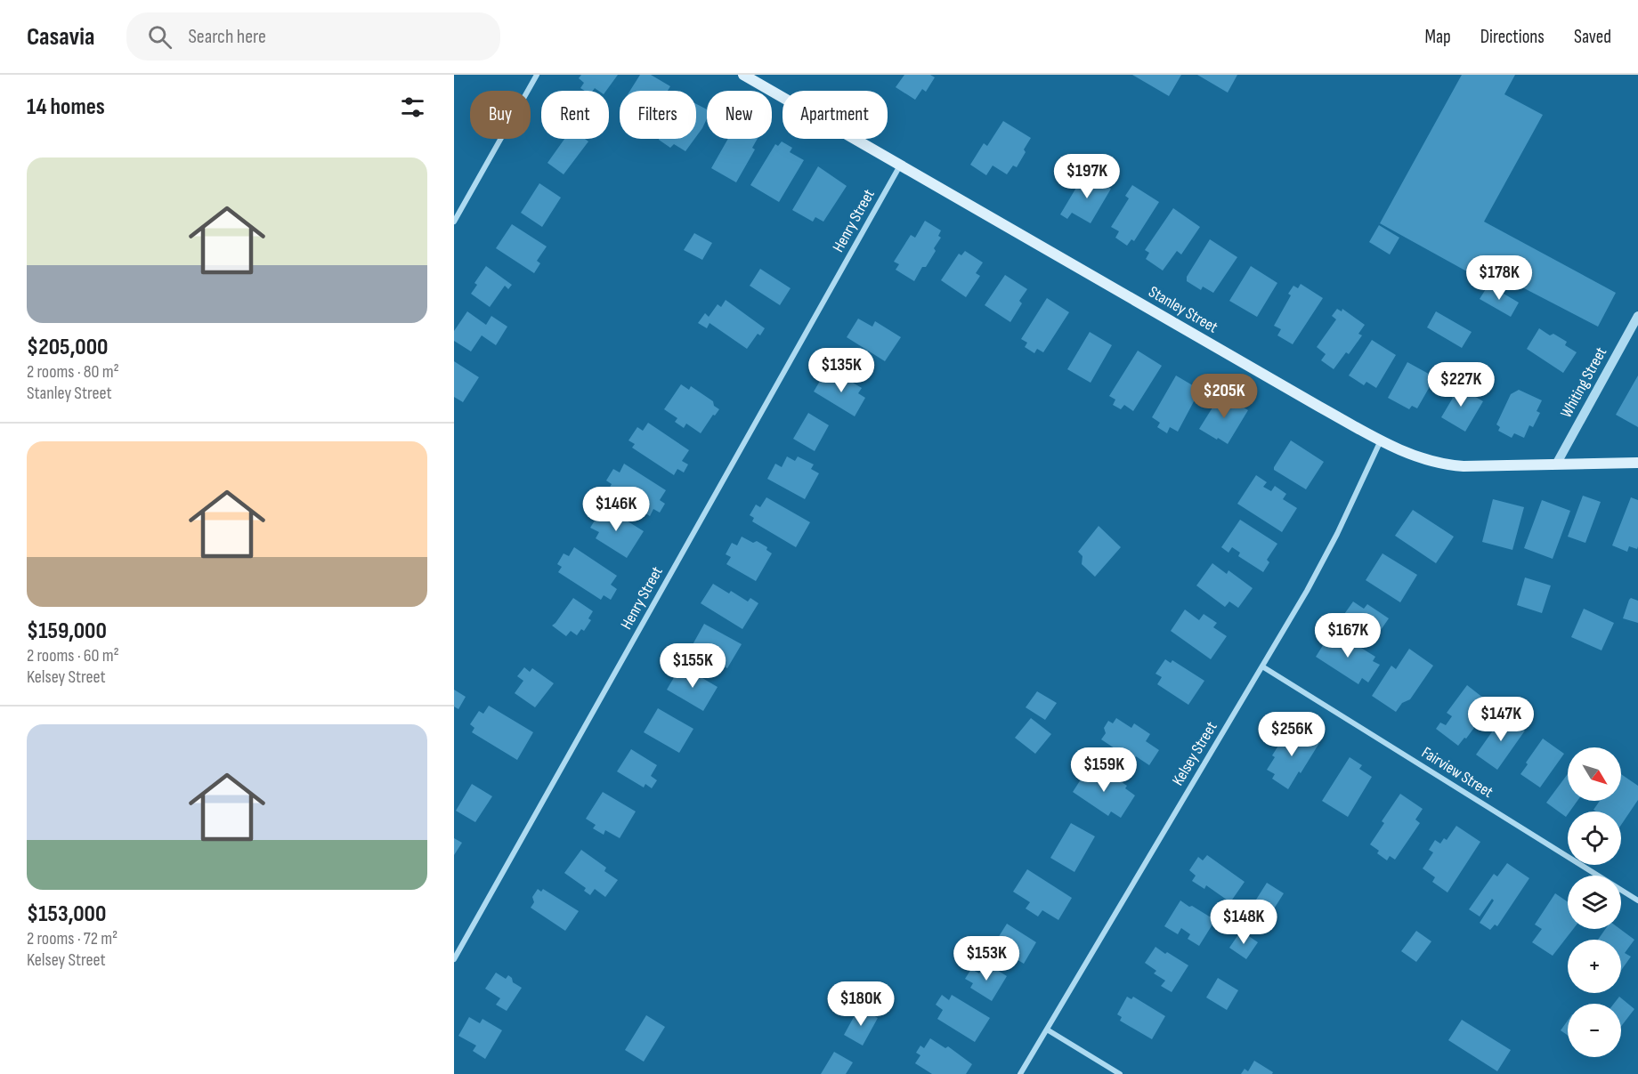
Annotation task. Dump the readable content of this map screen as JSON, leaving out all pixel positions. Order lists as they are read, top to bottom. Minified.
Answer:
{"streets":{"main road":["Stanley Street"],"street":["Henry Street","Whiting Street","Kelsey Street","Fairview Street"]},"crossings":[["Henry Street","Stanley Street"],["Stanley Street","Whiting Street"],["Stanley Street","Kelsey Street"],["Kelsey Street","Fairview Street"]],"north":"bottom right","page":{"header":"Casavia","search":"Search here","nav":["Map","Directions","Saved"],"heading":"14 homes","chip":["Buy","Rent","Filters","New","Apartment"],"list":[{"name":"$205,000","note":"2 rooms · 80 m² · Stanley Street"},{"name":"$159,000","note":"2 rooms · 60 m² · Kelsey Street"},{"name":"$153,000","note":"2 rooms · 72 m² · Kelsey Street"}],"price":["$197K","$178K","$135K","$227K","$205K","$146K","$167K","$155K","$147K","$256K","$159K","$148K","$153K","$180K"],"map_buttons":["+","−"]}}
